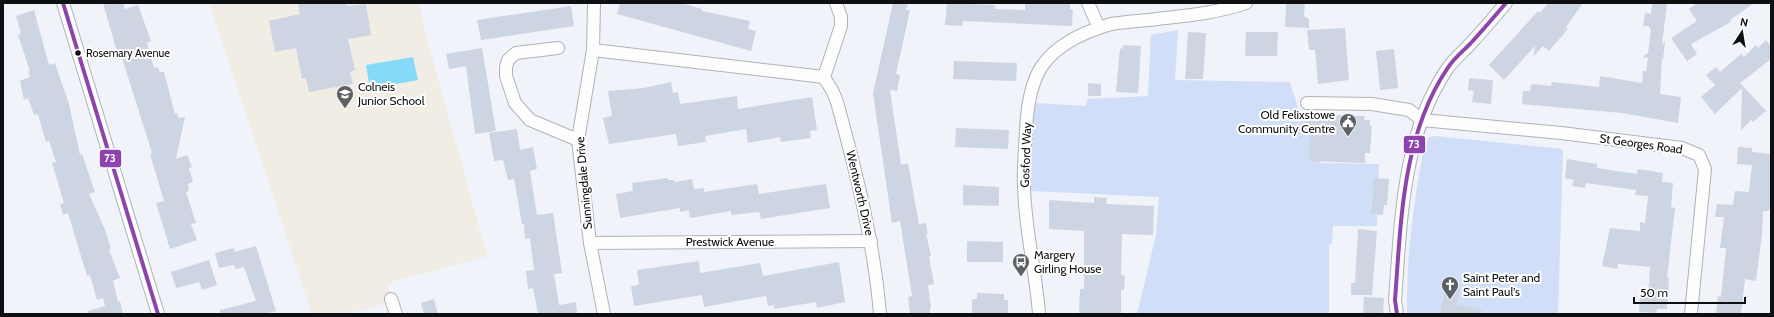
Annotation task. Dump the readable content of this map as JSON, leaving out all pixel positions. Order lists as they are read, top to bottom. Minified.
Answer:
{"streets":{"street":["St Georges Road","Gosford Way","Sunningdale Drive","Wentworth Drive","Prestwick Avenue"]},"crossings":[["Sunningdale Drive","Prestwick Avenue"],["Wentworth Drive","Prestwick Avenue"]],"places":{"other":["Rosemary Avenue"],"school or university":["Colneis Junior School"],"public building":["Old Felixstowe Community Centre"],"bus stop":["Margery Girling House"],"church":["Saint Peter and Saint Paul's"]},"lines":["transit line 73"],"scale_bar":"50 m","north":"top"}
